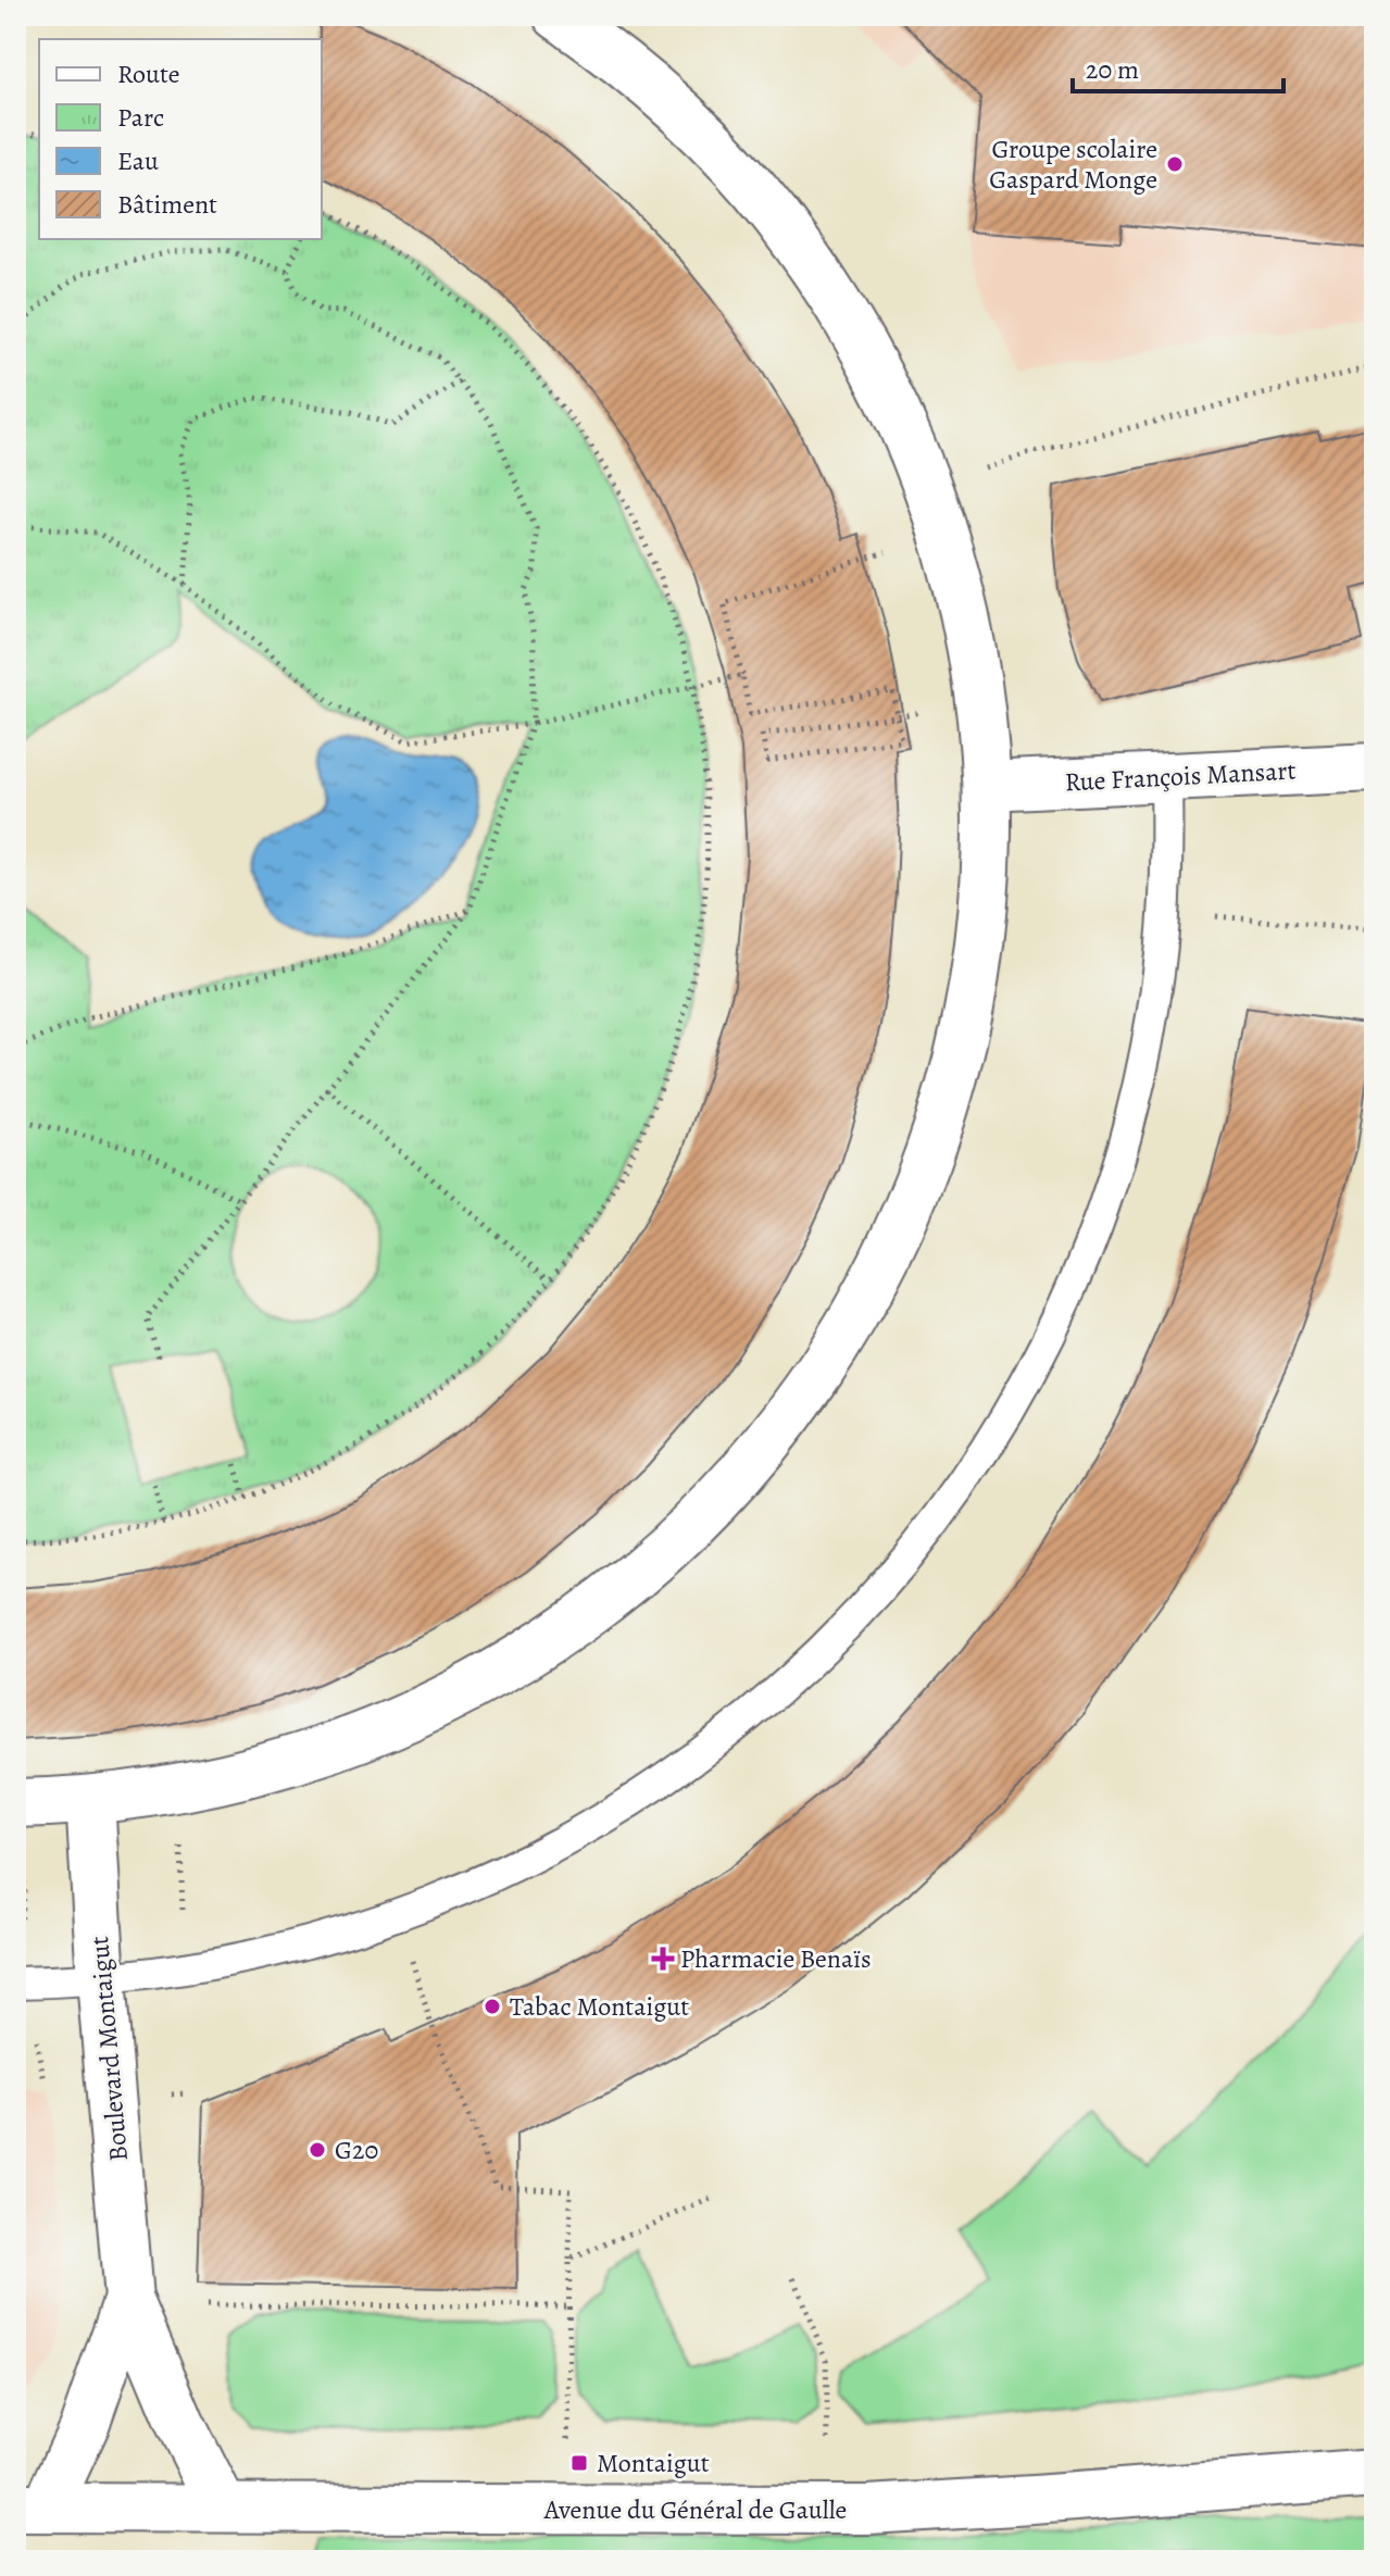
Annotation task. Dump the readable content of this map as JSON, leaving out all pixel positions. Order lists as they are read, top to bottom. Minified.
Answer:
{"streets":{"street":["Rue François Mansart","Boulevard Montaigut","Avenue du Général de Gaulle"]},"crossings":[["Boulevard Montaigut","Avenue du Général de Gaulle"]],"places":{"other":["Groupe scolaire Gaspard Monge","Tabac Montaigut","G20"],"health":["Pharmacie Benaïs"],"transit":["Montaigut"]},"legend":["Route","Parc","Eau","Bâtiment"],"scale_bar":"20 m"}
